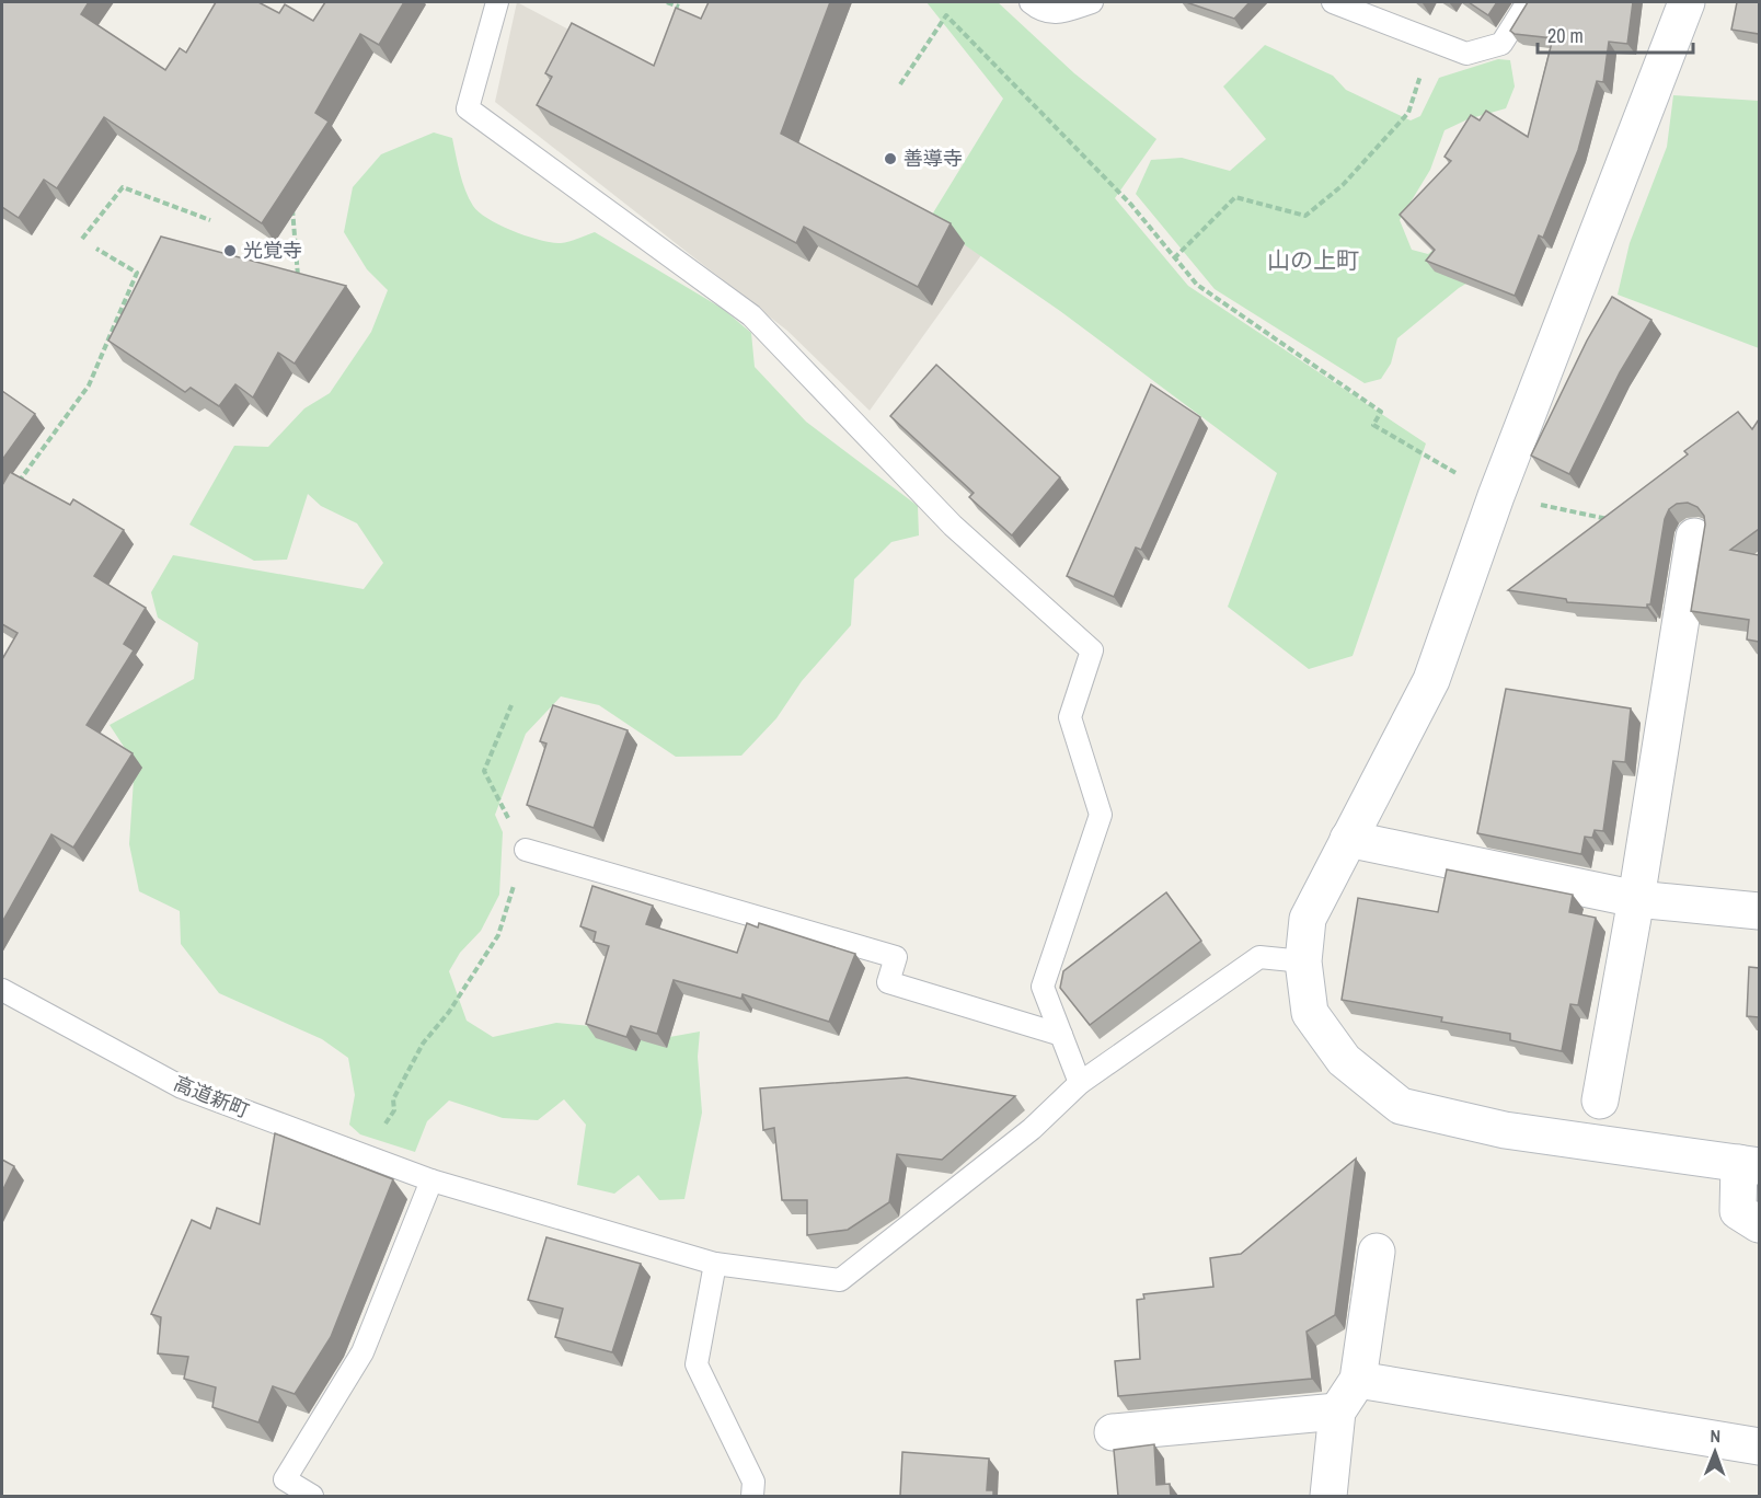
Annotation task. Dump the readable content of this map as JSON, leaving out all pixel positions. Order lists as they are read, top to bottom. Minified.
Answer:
{"streets":{"lane":["高道新町"]},"districts":["山の上町"],"places":["善導寺","光覚寺"],"scale_bar":"20 m","north":"top"}
